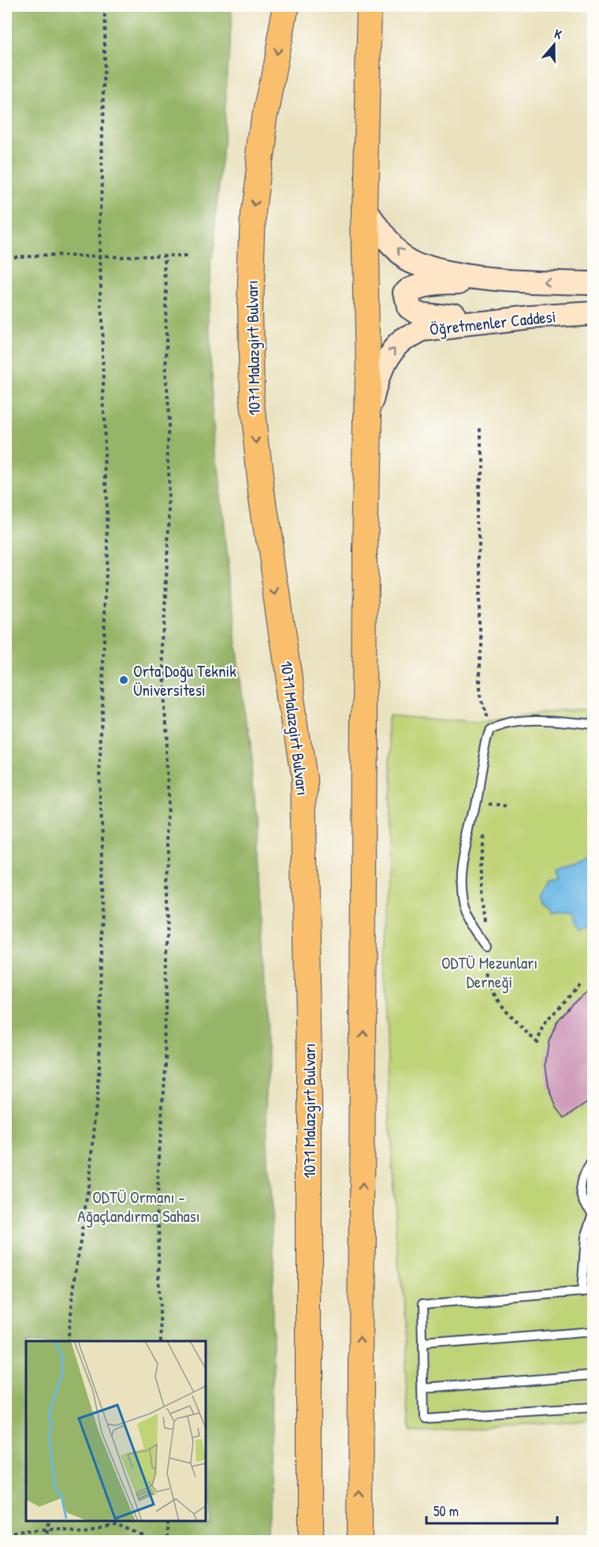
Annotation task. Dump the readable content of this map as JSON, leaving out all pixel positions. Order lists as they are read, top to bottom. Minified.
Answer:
{"streets":{"main road":["Öğretmenler Caddesi","1071 Malazgirt Bulvarı"]},"parks":["ODTÜ Mezunları Derneği","ODTÜ Ormanı - Ağaçlandırma Sahası"],"places":["Orta Doğu Teknik Üniversitesi"],"scale_bar":"50 m","north":"top"}
